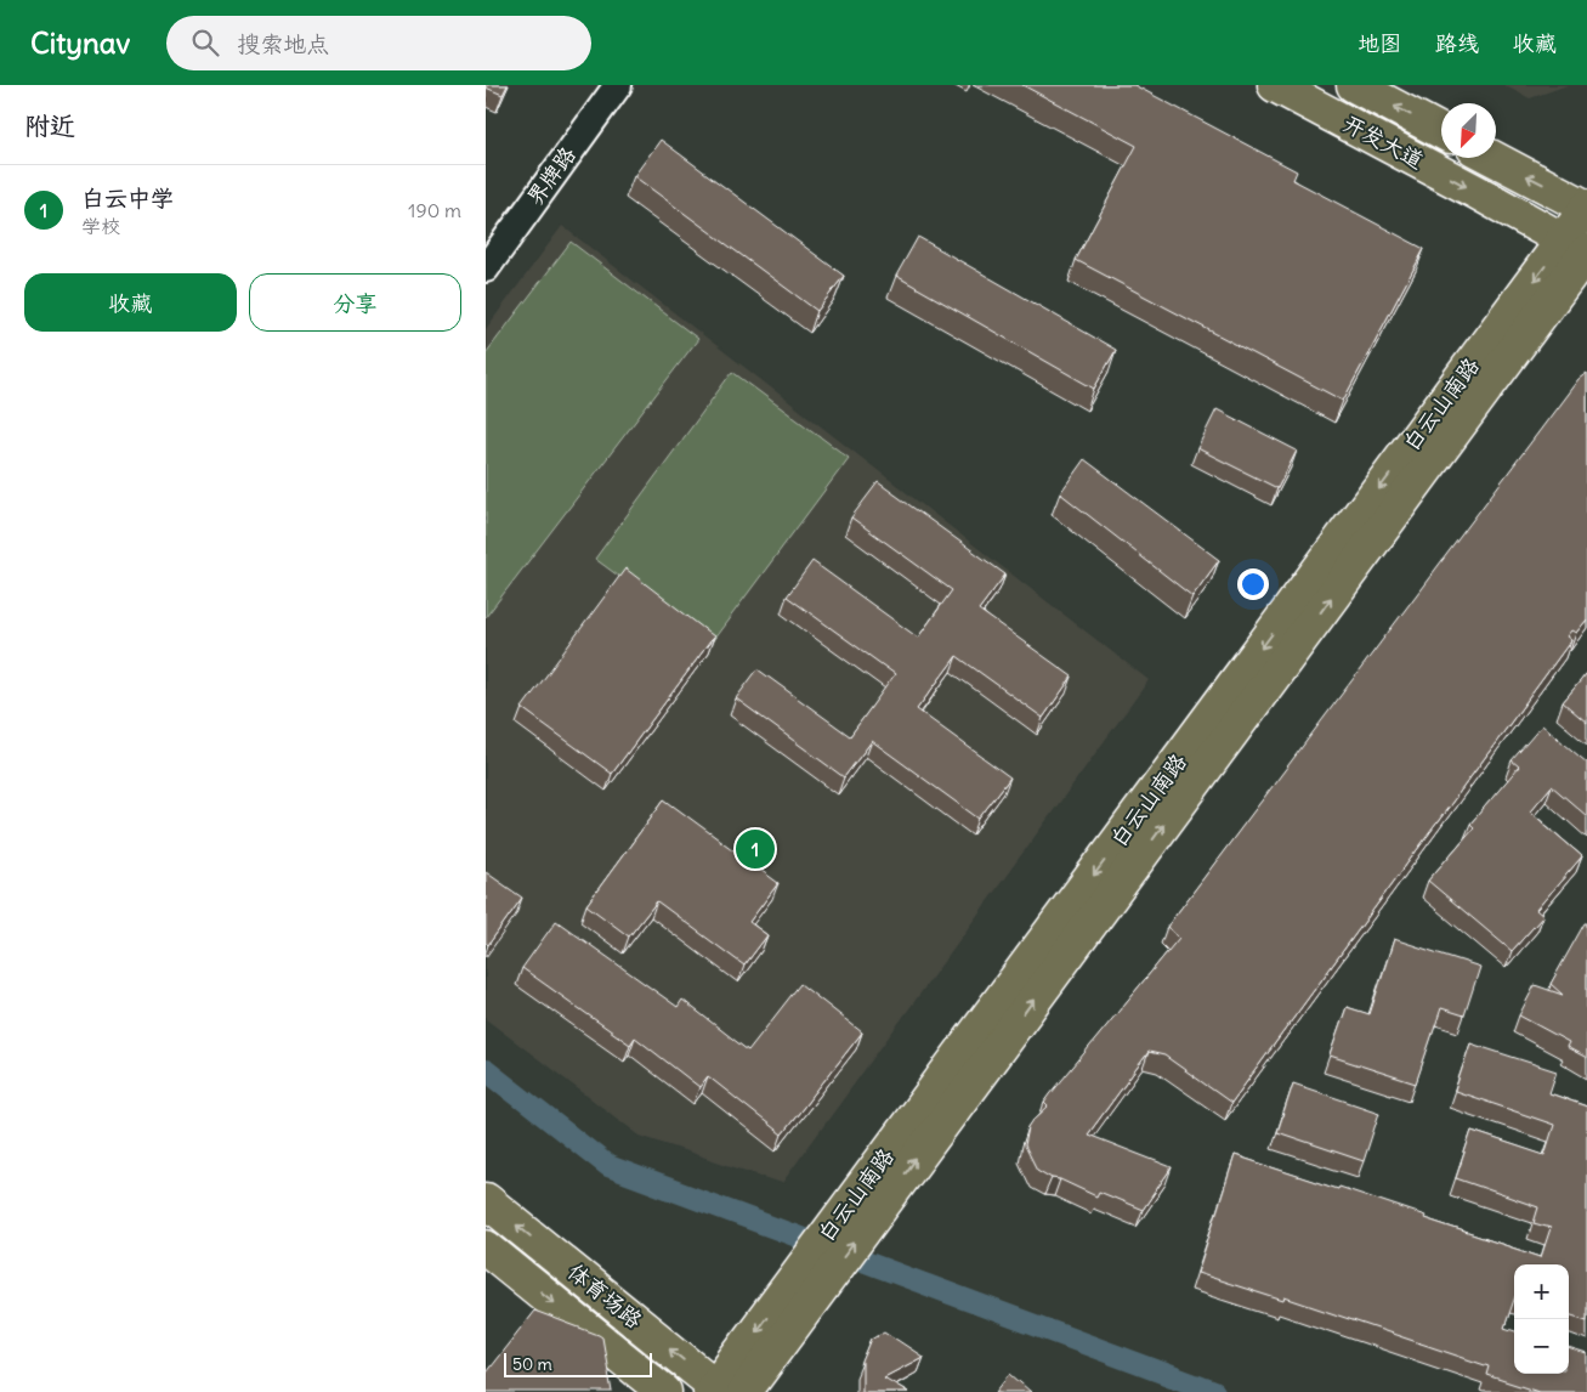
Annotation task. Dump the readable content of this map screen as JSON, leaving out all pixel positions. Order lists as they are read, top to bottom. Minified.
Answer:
{"streets":{"main road":["开发大道","白云山南路","体育场路"],"street":["界牌路"]},"crossings":[["开发大道","白云山南路"],["白云山南路","体育场路"]],"scale_bar":"50 m","north":"bottom left","page":{"header":"Citynav","search":"搜索地点","nav":["地图","路线","收藏"],"heading":"附近","list":[{"mark":"1","name":"白云中学","note":"学校","value":"190 m"}],"buttons":["收藏","分享"],"pins":"1","map_buttons":["+","−"],"scale":"50 m"}}
